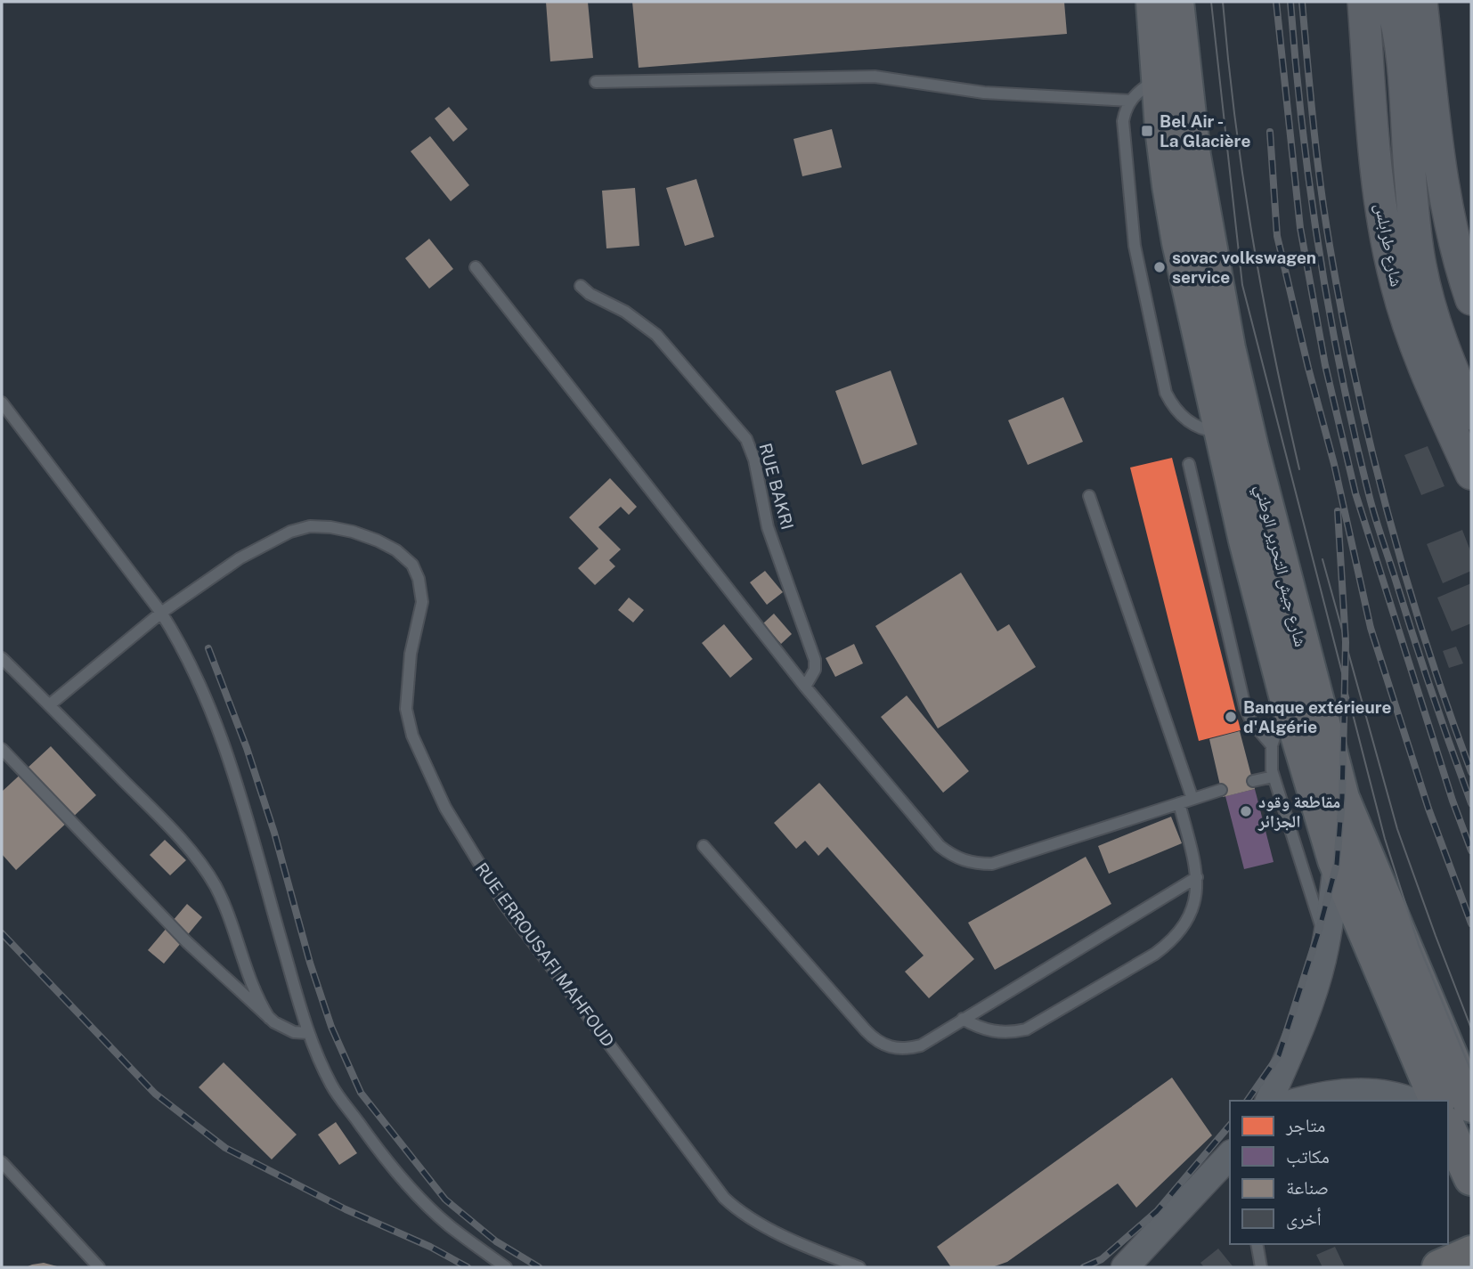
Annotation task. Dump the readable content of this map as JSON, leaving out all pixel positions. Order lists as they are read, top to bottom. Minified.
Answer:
{"streets":{"highway":["شارع جيش التحرير الوطني"],"main road":["شارع طرابلس"],"lane":["RUE BAKRI","RUE ERROUSAFI MAHFOUD"]},"places":{"transit":["Bel Air - La Glacière"],"other":["sovac volkswagen service","Banque extérieure d'Algérie","مقاطعة وقود الجزائر"]},"legend":["متاجر","مكاتب","صناعة","أخرى"]}
